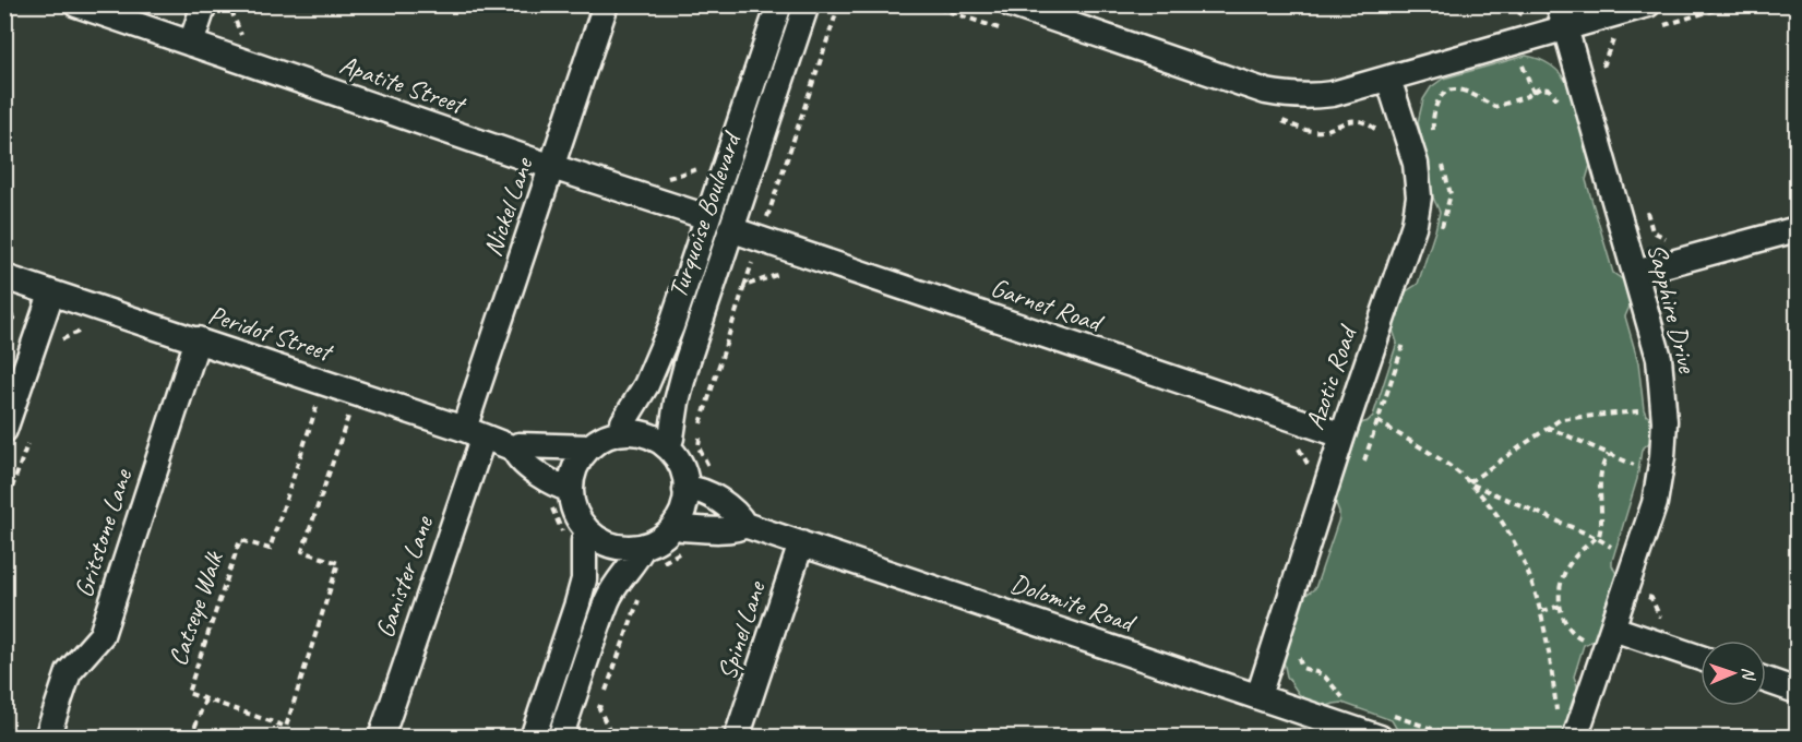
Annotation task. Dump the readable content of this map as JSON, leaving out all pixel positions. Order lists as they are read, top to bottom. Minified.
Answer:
{"streets":{"street":["Apatite Street","Nickel Lane","Turquoise Boulevard","Garnet Road","Sapphire Drive","Peridot Street","Azotic Road","Gritstone Lane","Ganister Lane","Dolomite Road","Spinel Lane"],"path":["Catseye Walk"]},"crossings":[["Apatite Street","Nickel Lane"],["Apatite Street","Turquoise Boulevard"],["Nickel Lane","Peridot Street"],["Nickel Lane","Ganister Lane"],["Turquoise Boulevard","Garnet Road"],["Turquoise Boulevard","Peridot Street"],["Turquoise Boulevard","Dolomite Road"],["Garnet Road","Azotic Road"],["Peridot Street","Gritstone Lane"],["Peridot Street","Ganister Lane"],["Peridot Street","Dolomite Road"],["Azotic Road","Dolomite Road"],["Dolomite Road","Spinel Lane"]],"north":"right"}
